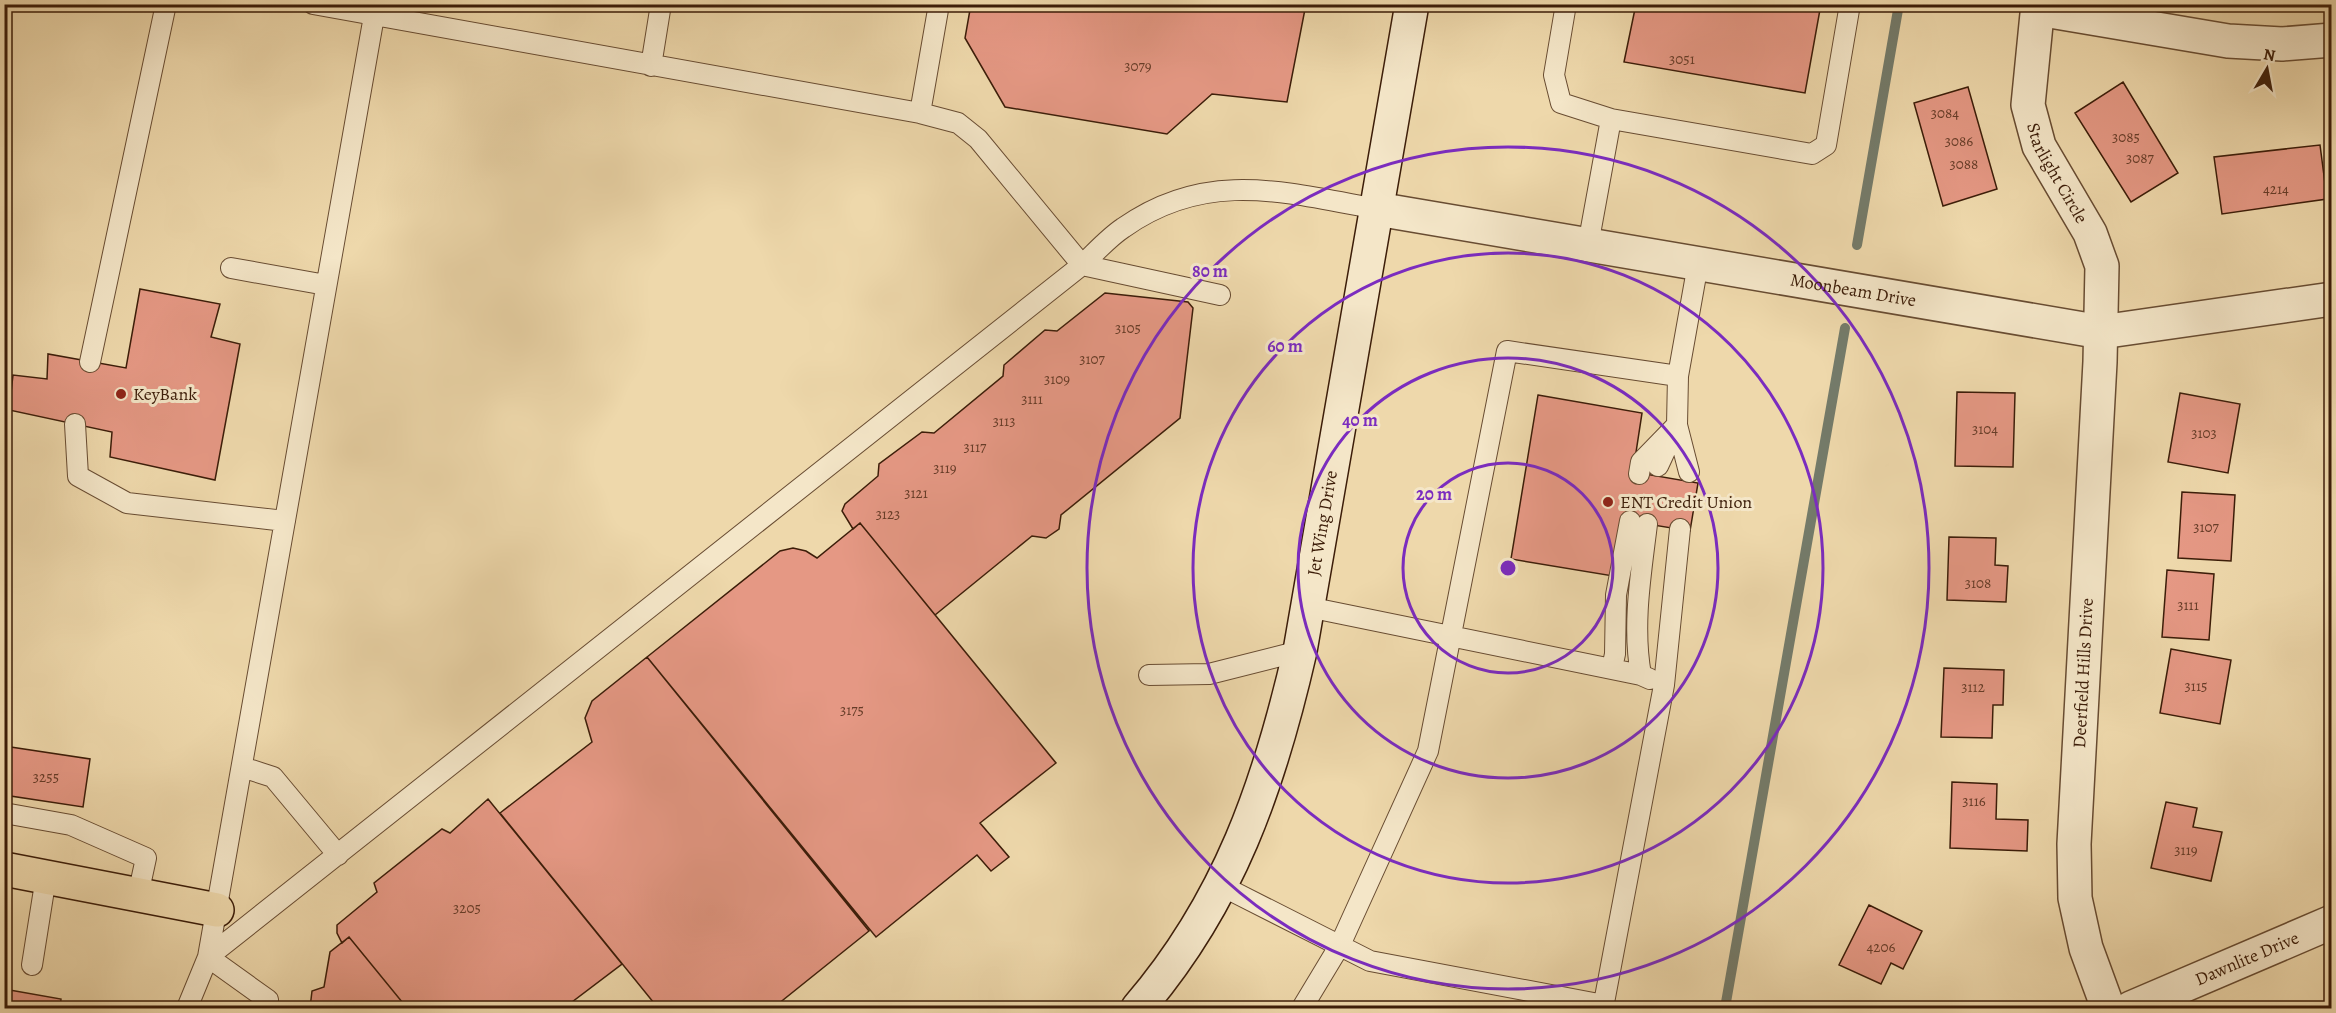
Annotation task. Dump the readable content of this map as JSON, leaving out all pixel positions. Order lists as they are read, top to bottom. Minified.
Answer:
{"streets":{"street":["Starlight Circle","Moonbeam Drive","Jet Wing Drive","Deerfield Hills Drive","Dawnlite Drive"]},"crossings":[["Starlight Circle","Moonbeam Drive"],["Starlight Circle","Deerfield Hills Drive"],["Moonbeam Drive","Jet Wing Drive"],["Moonbeam Drive","Deerfield Hills Drive"]],"places":["KeyBank","ENT Credit Union"],"house_numbers":["3051","3079","3084","3085","3086","3087","3088","4214","3105","3107","3109","3111","3113","3104","3103","3117","3119","3121","3123","3107","3108","3111","3115","3112","3175","3255","3116","3119","3205","4206"],"north":"top","rings":["80 m","60 m","40 m","20 m"]}
